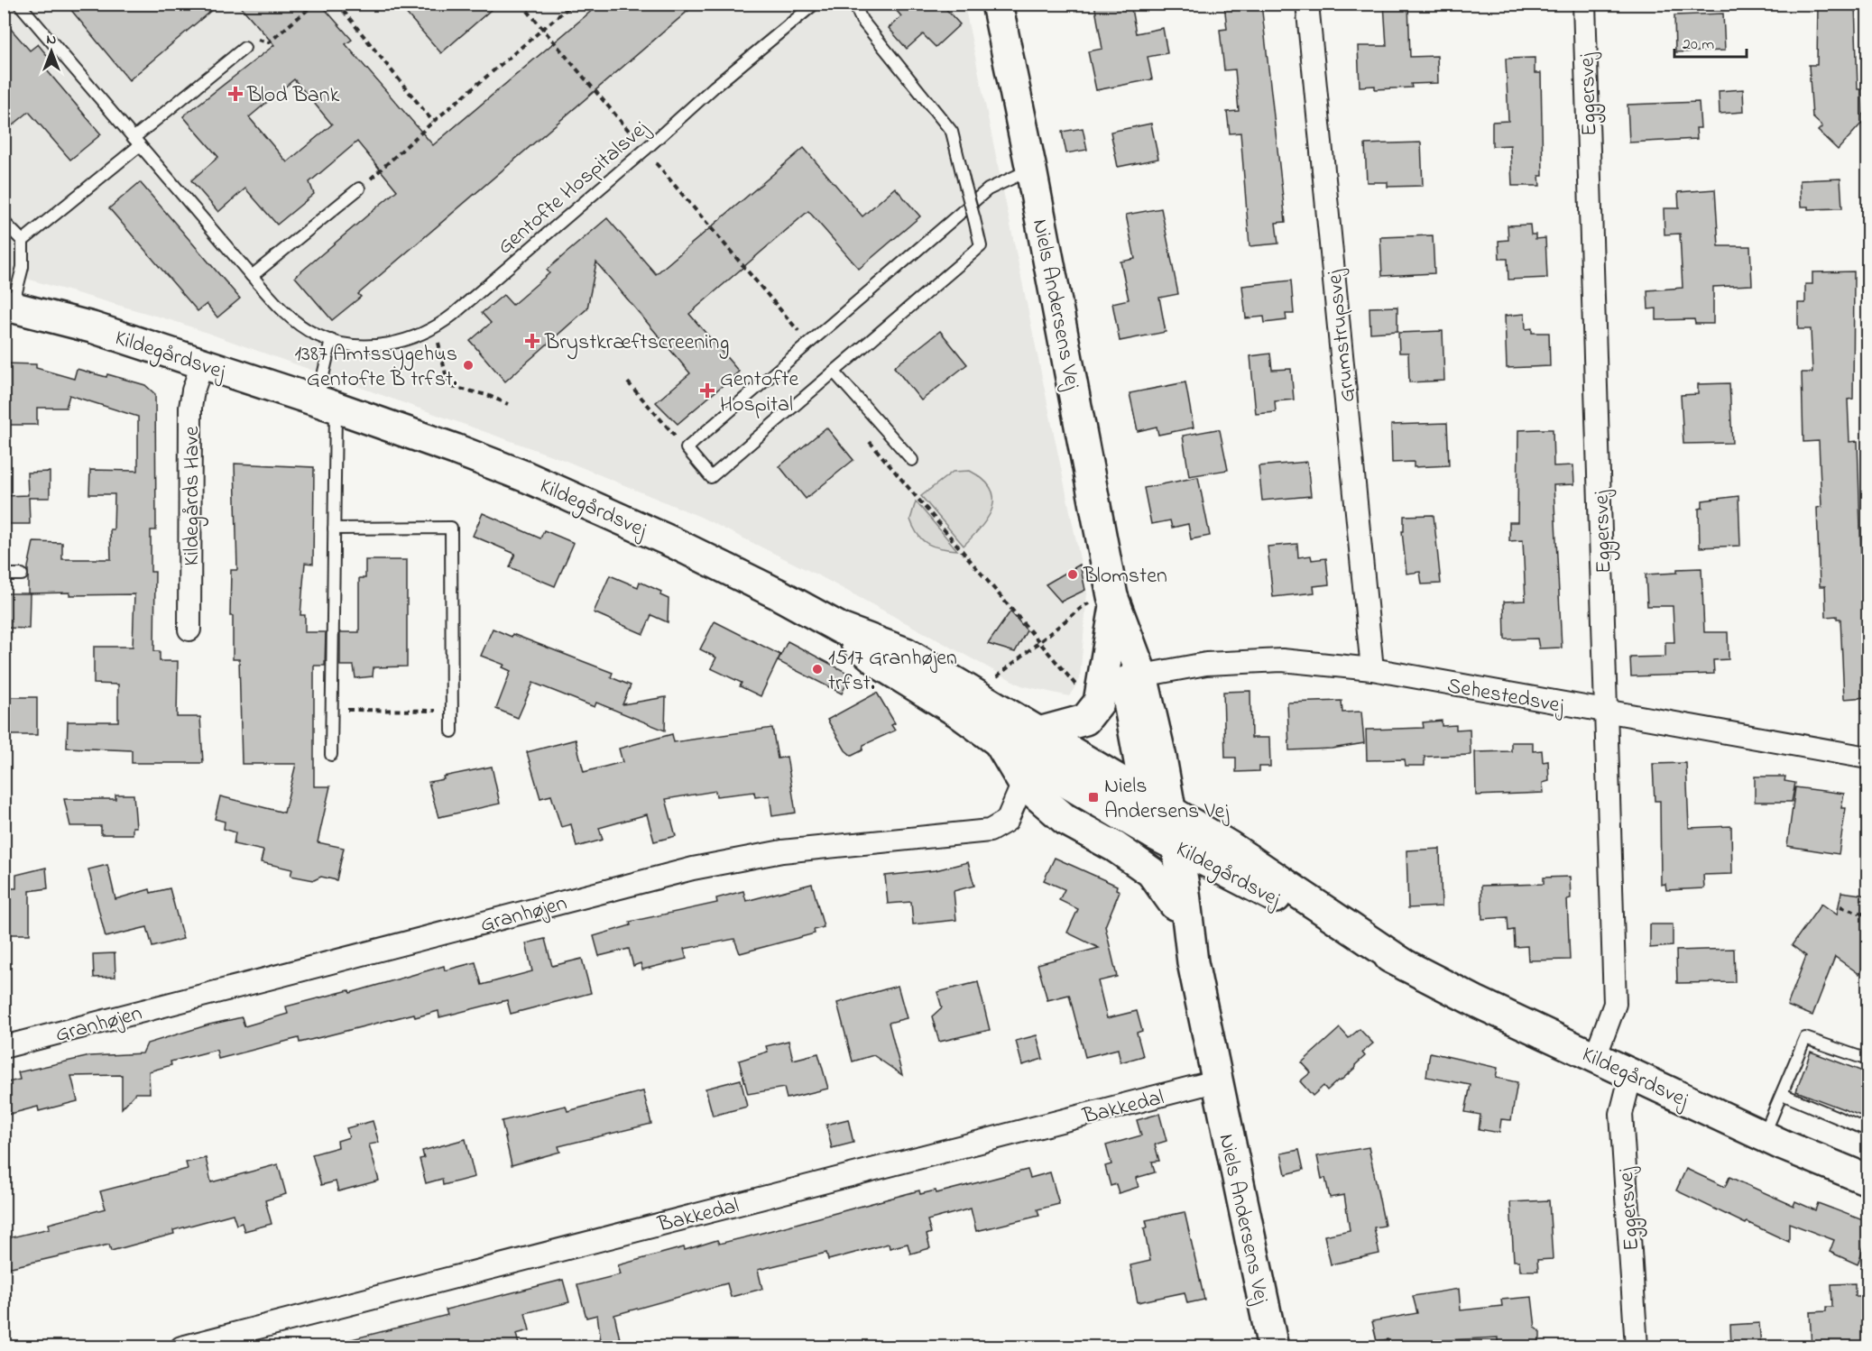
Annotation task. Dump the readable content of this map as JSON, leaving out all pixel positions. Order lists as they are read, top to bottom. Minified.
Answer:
{"streets":{"street":["Eggersvej","Niels Andersens Vej","Grumstrupsvej","Kildegårdsvej","Kildegårds Have","Sehestedsvej","Granhøjen","Bakkedal"],"lane":["Gentofte Hospitalsvej"]},"crossings":[["Eggersvej","Kildegårdsvej"],["Eggersvej","Sehestedsvej"],["Niels Andersens Vej","Kildegårdsvej"],["Niels Andersens Vej","Sehestedsvej"],["Niels Andersens Vej","Bakkedal"],["Grumstrupsvej","Sehestedsvej"],["Kildegårdsvej","Kildegårds Have"],["Kildegårdsvej","Granhøjen"]],"places":{"health":["Blod Bank","Brystkræftscreening","Gentofte Hospital"],"other":["1387 Amtssygehus Gentofte B trfst.","Blomsten","1517 Granhøjen trfst."],"transit":["Niels Andersens Vej"]},"scale_bar":"20 m","north":"top"}
